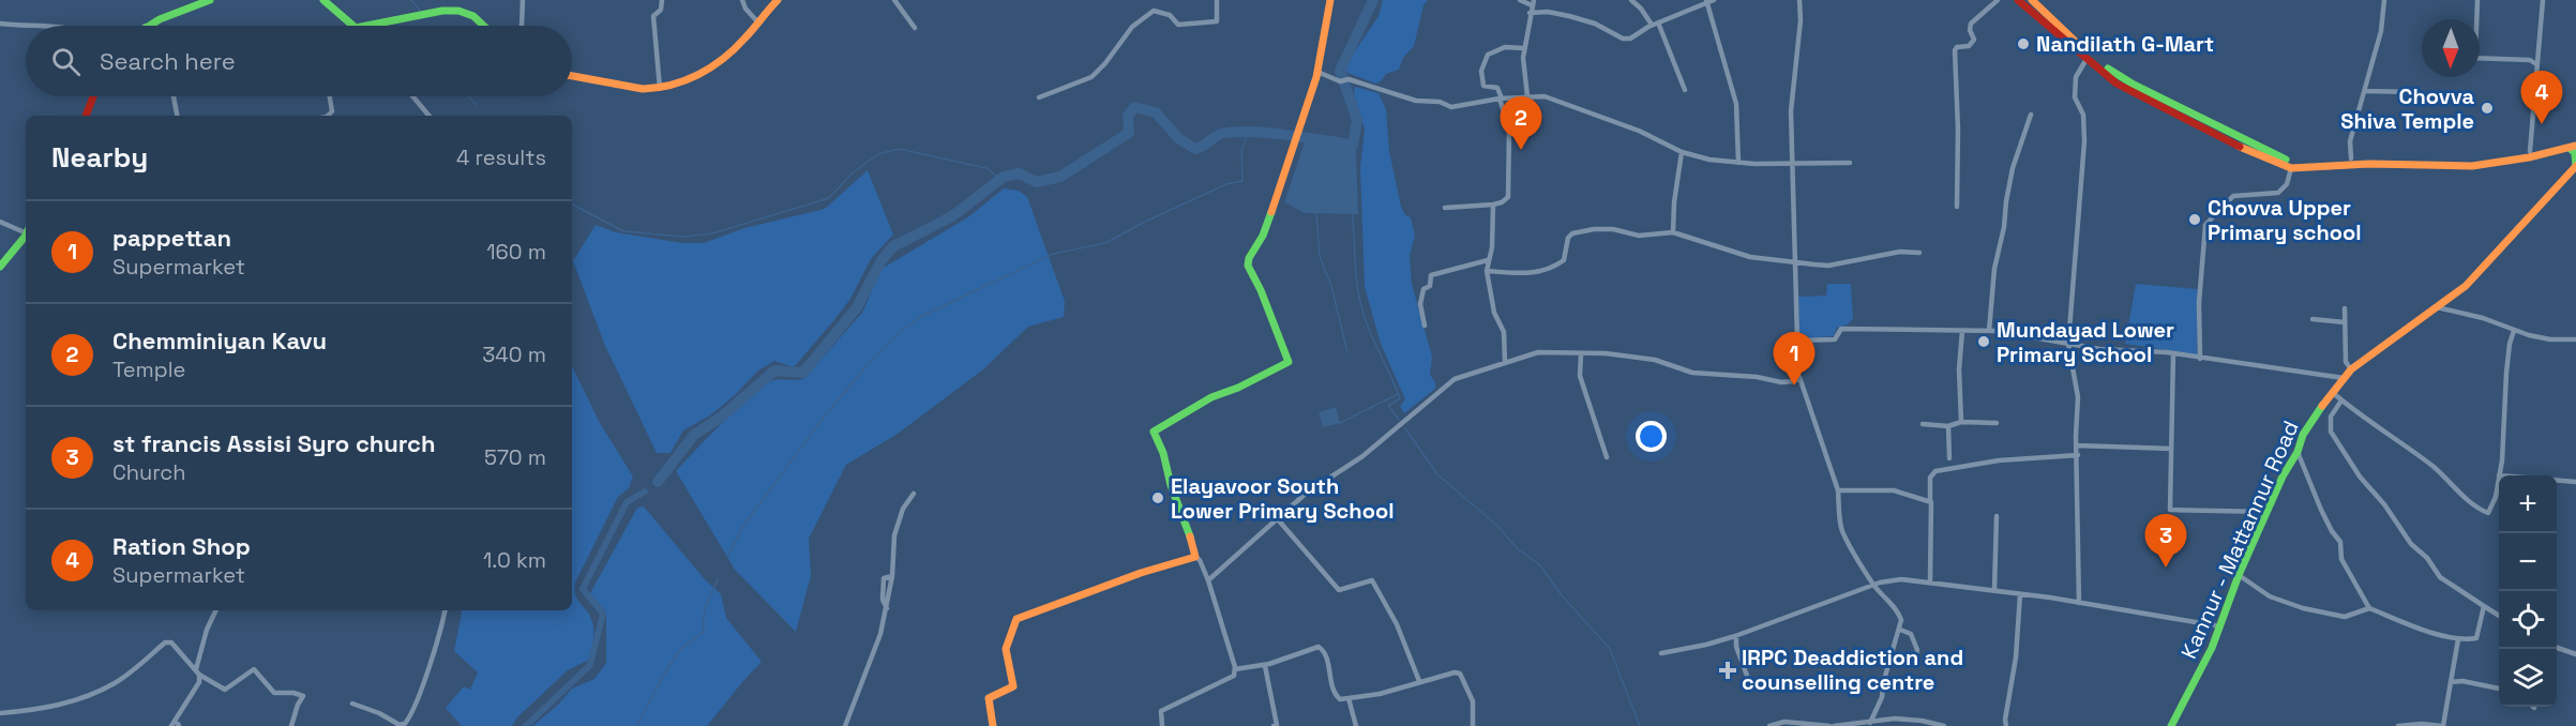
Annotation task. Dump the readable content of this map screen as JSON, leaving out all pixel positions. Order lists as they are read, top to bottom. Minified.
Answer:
{"streets":{"main road":["Kannur - Mattannur Road"]},"places":{"other":["Nandilath G-Mart","Chovva Shiva Temple","Chovva Upper Primary school","Mundayad Lower Primary School","Elayavoor South Lower Primary School"],"health":["IRPC Deaddiction and counselling centre"]},"north":"bottom","page":{"search":"Search here","pins":["4","2","1","3"],"heading":["Nearby","4 results"],"list":[{"mark":"1","name":"pappettan","note":"Supermarket","value":"160 m"},{"mark":"2","name":"Chemminiyan Kavu","note":"Temple","value":"340 m"},{"mark":"3","name":"st francis Assisi Syro church","note":"Church","value":"570 m"},{"mark":"4","name":"Ration Shop","note":"Supermarket","value":"1.0 km"}],"map_buttons":["+","−"]}}
